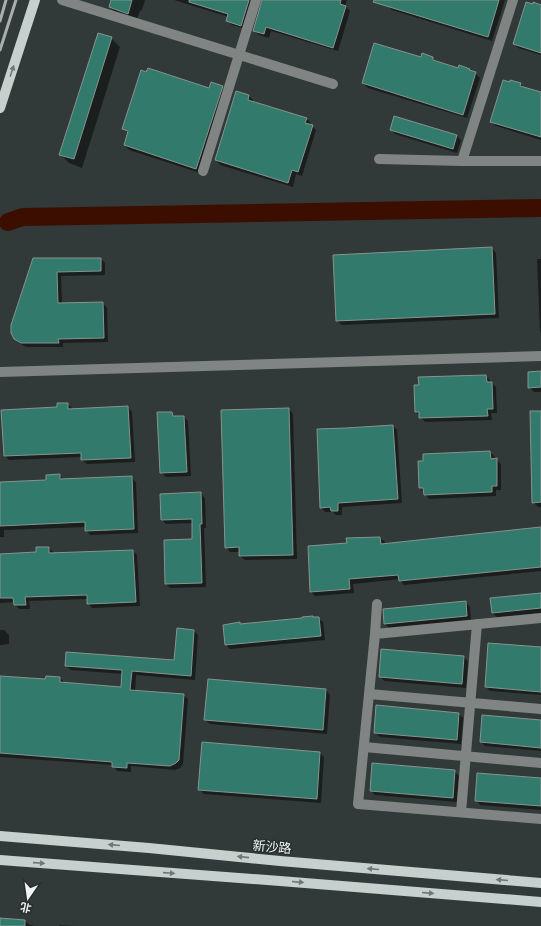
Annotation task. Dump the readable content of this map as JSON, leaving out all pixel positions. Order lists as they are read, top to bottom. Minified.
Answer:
{"streets":{"main road":["新沙路"]},"north":"bottom"}
